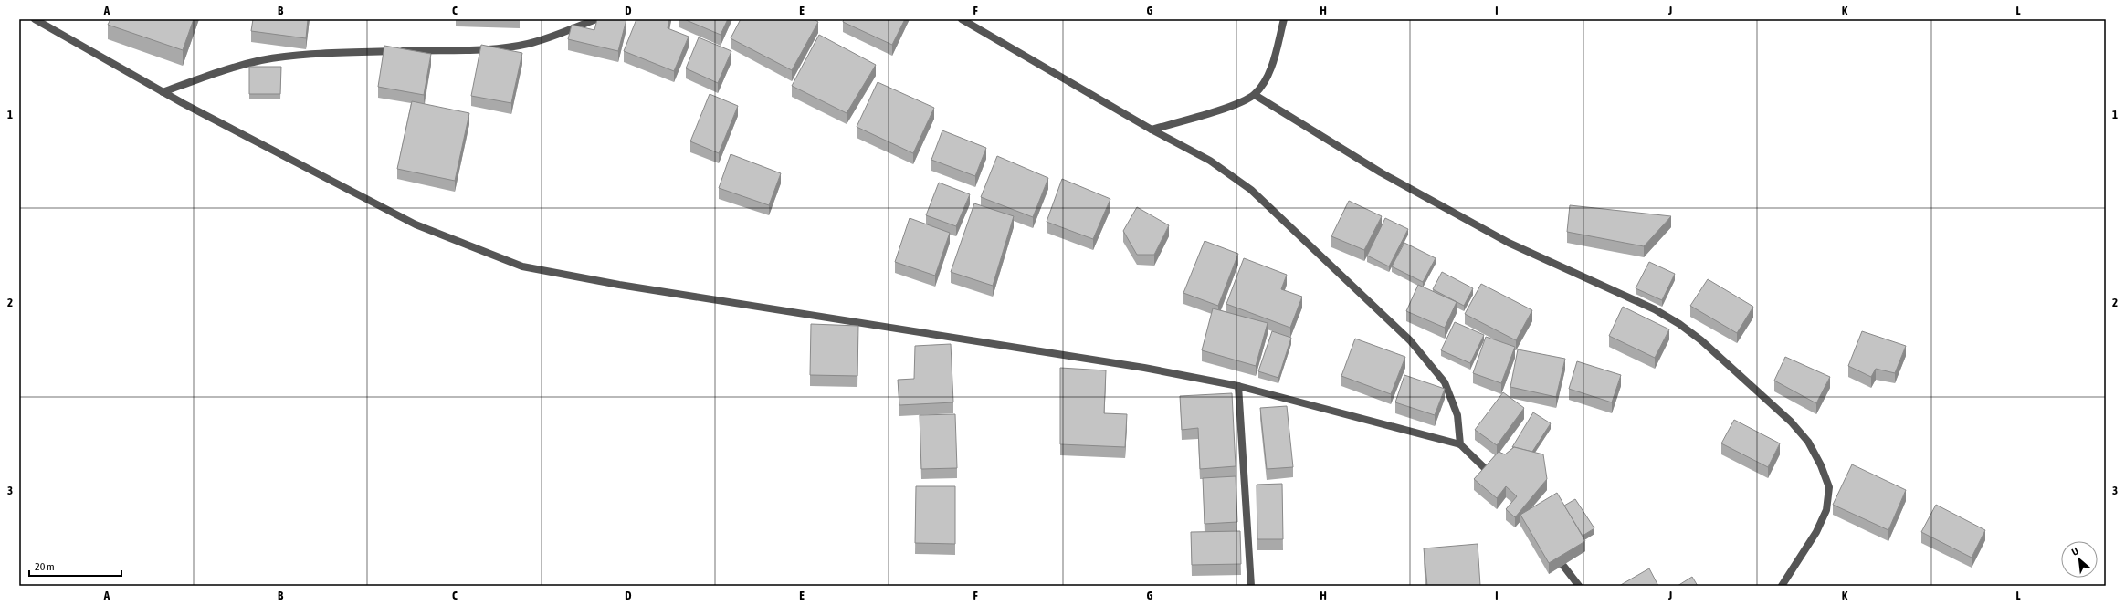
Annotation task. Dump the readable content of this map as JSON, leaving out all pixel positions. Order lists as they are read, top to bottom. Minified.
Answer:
{"scale_bar":"20 m","north":"top left","grid":{"columns":["A","B","C","D","E","F","G","H","I","J","K","L"],"rows":["1","2","3"]}}
